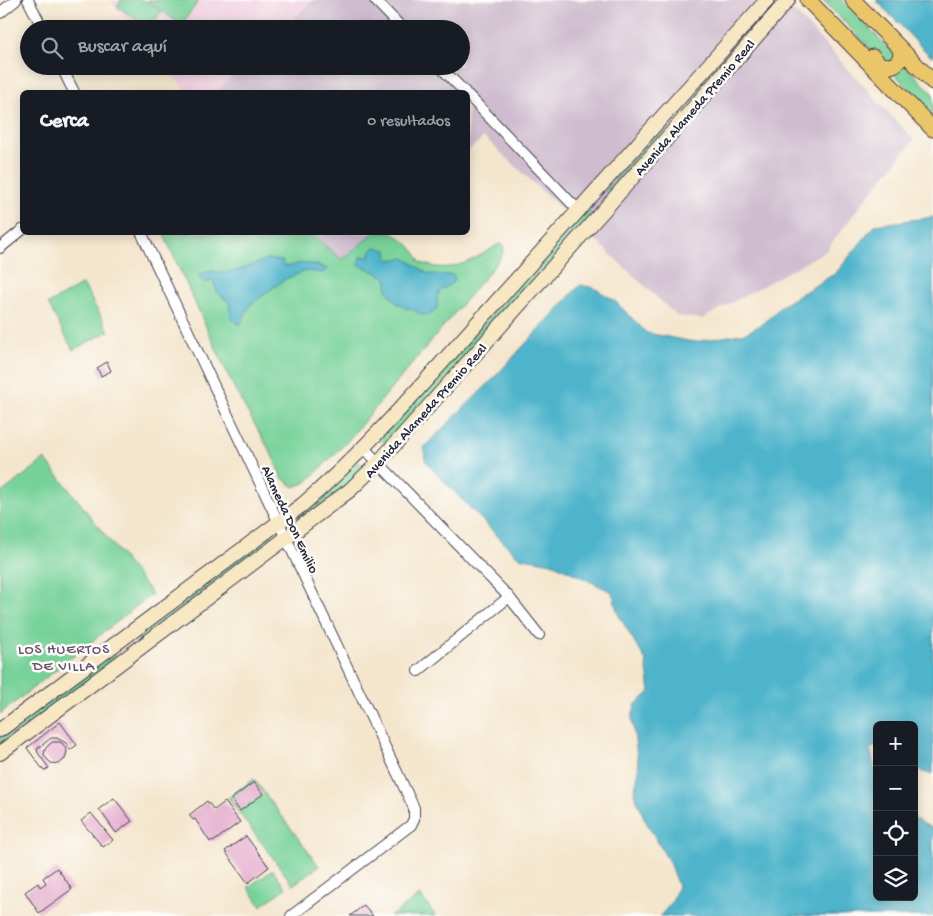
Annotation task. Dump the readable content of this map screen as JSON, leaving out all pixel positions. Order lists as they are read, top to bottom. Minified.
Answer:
{"streets":{"street":["Avenida Alameda Premio Real","Alameda Don Emilio"]},"crossings":[["Avenida Alameda Premio Real","Alameda Don Emilio"]],"districts":["LOS HUERTOS DE VILLA"],"page":{"search":"Buscar aquí","heading":["Cerca","0 resultados"],"map_buttons":["+","−"]}}
